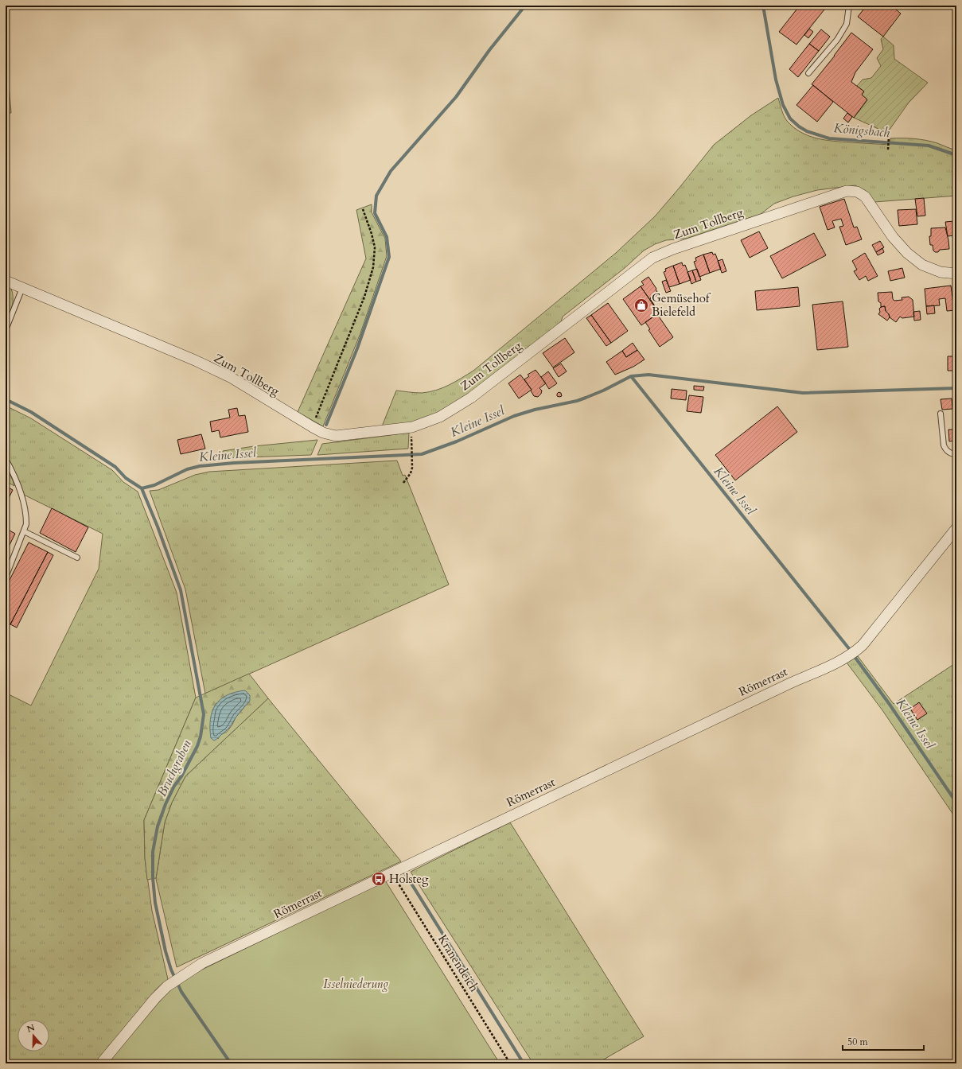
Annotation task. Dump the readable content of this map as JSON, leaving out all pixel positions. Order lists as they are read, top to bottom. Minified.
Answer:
{"streets":{"street":["Zum Tollberg","Römerrast"],"path":["Kranendeich"]},"crossings":[["Römerrast","Kranendeich"]],"water":["Königsbach","Kleine Issel","Bruchgraben"],"parks":["Isselniederung"],"places":{"shop":["Gemüsehof Bielefeld"],"bus stop":["Holsteg"]},"scale_bar":"50 m","north":"top"}
